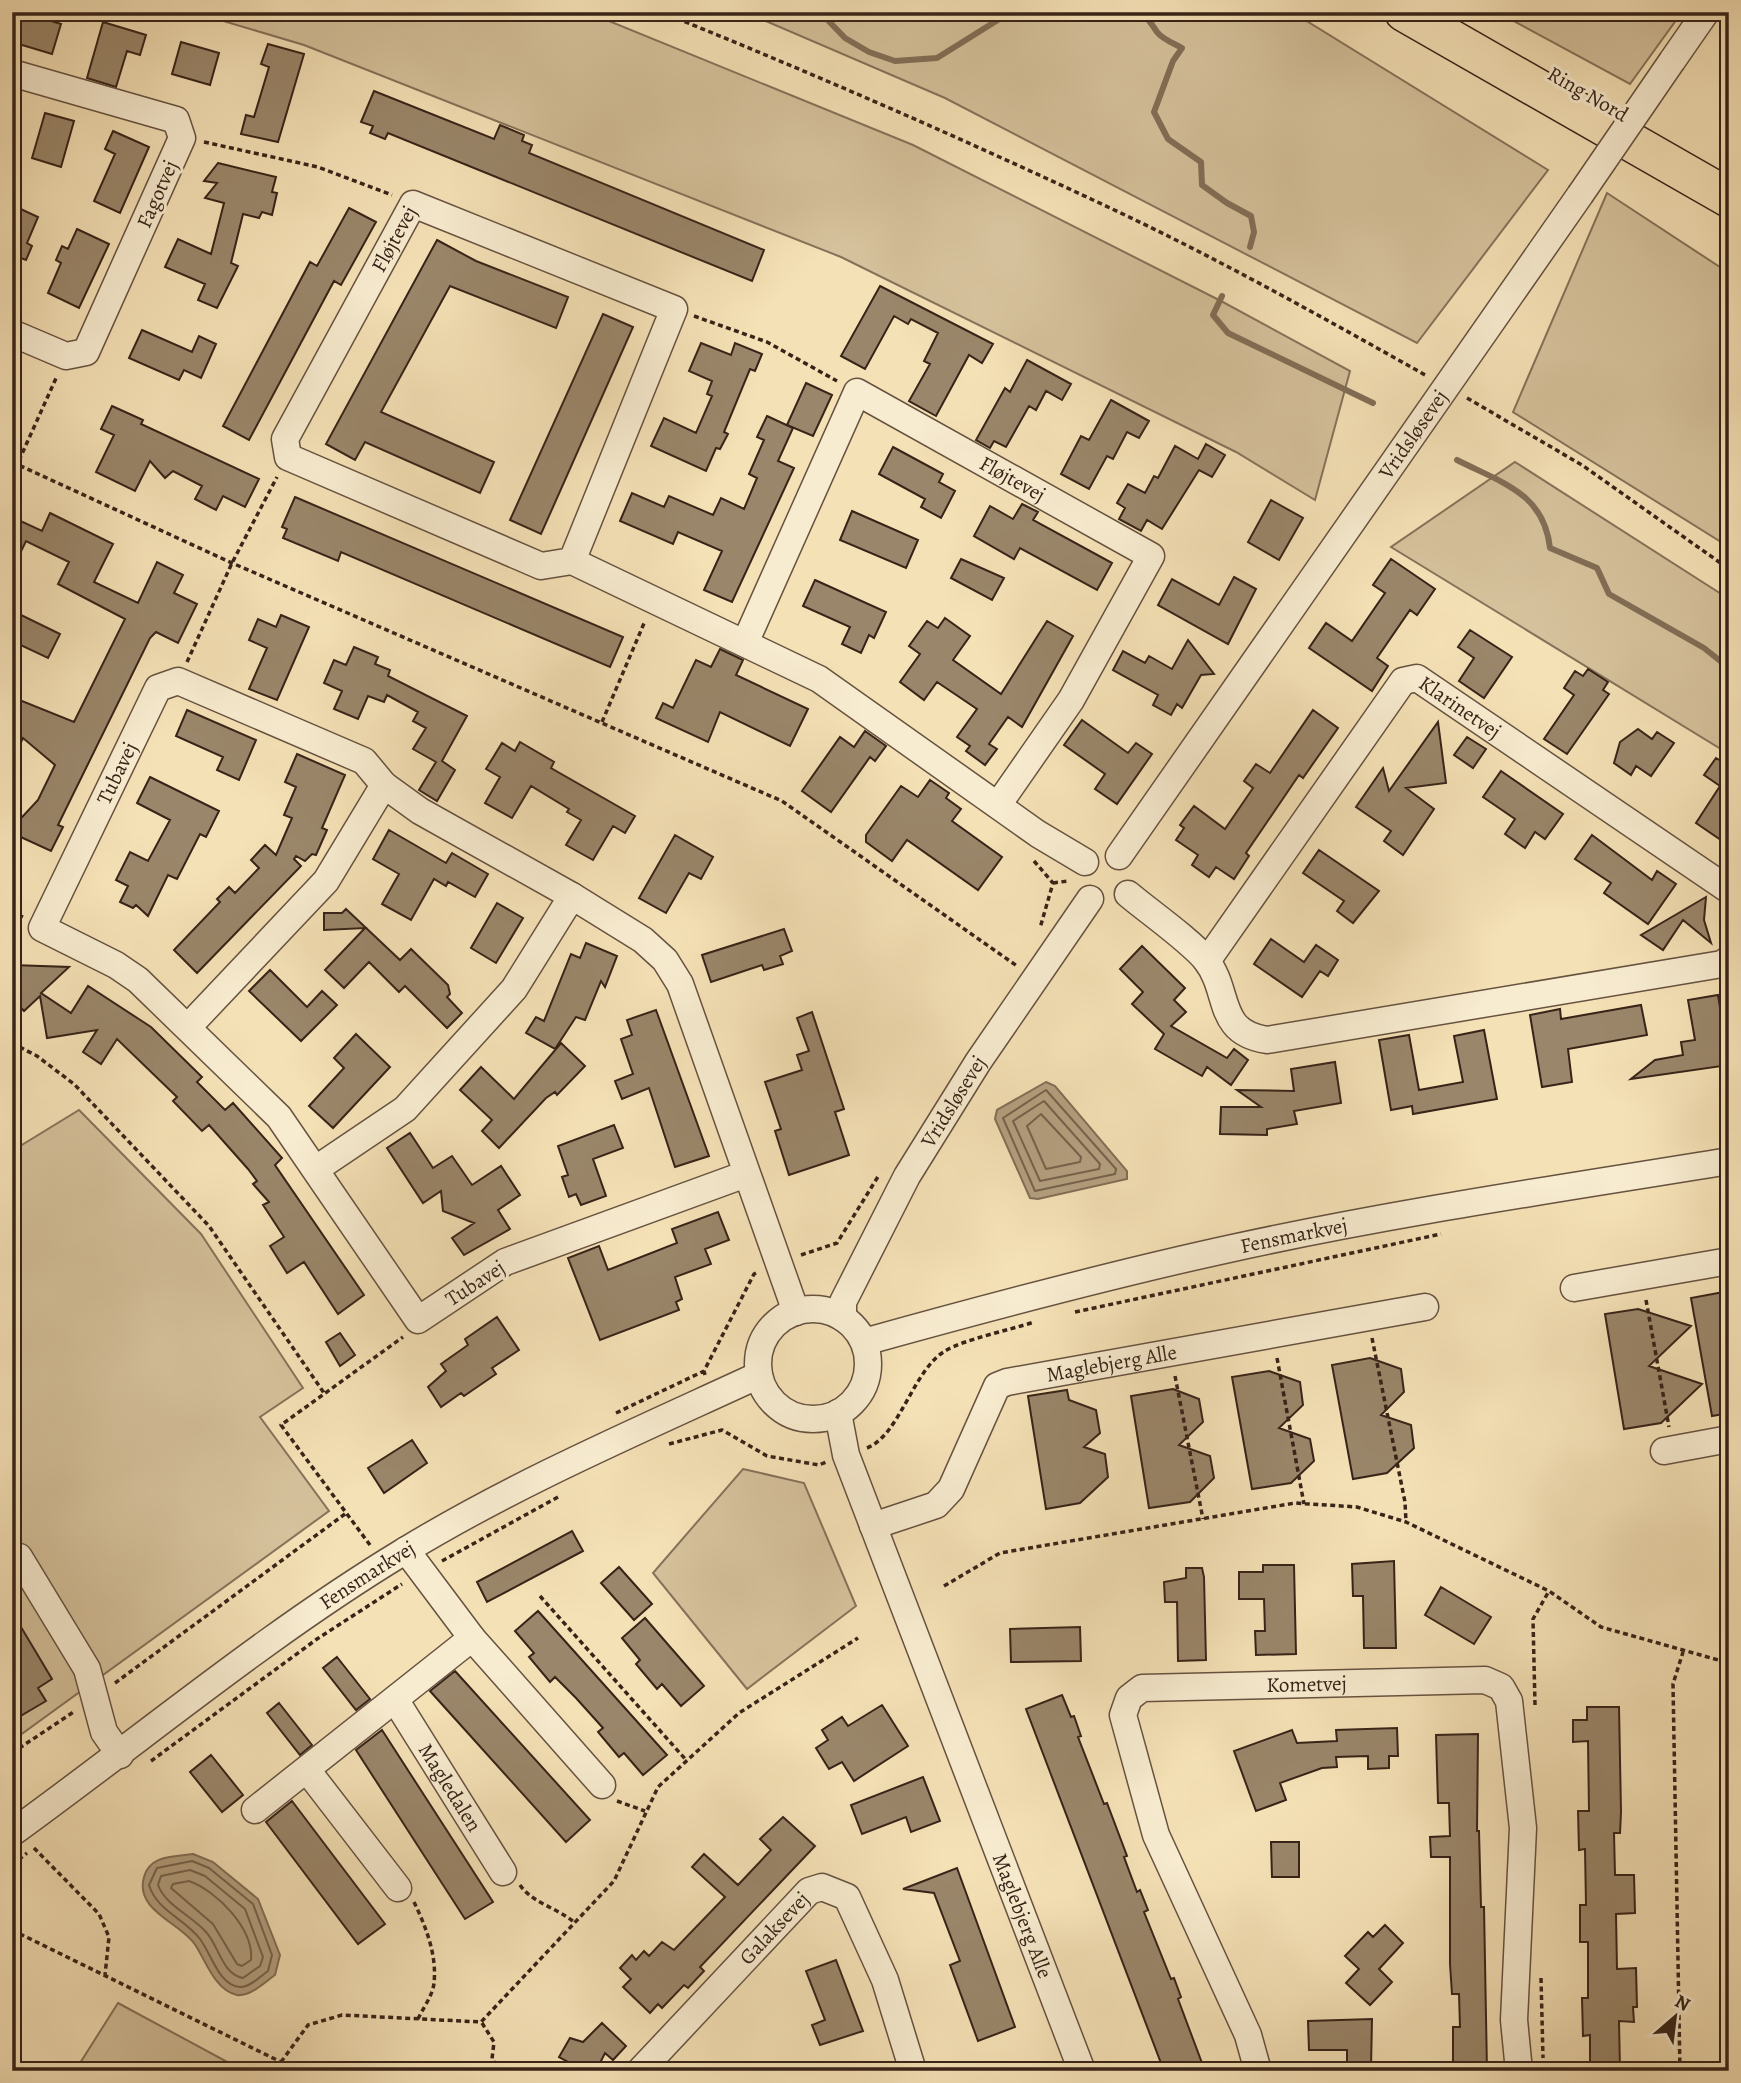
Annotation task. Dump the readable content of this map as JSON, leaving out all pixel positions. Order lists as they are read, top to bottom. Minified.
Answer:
{"streets":{"highway":["Ring Nord"],"street":["Fagotvej","Fløjtevej","Vridsløsevej","Klarinetvej","Tubavej","Fensmarkvej","Maglebjerg Alle","Kometvej","Magledalen","Galaksevej"]},"crossings":[["Vridsløsevej","Fensmarkvej"],["Vridsløsevej","Maglebjerg Alle"],["Fensmarkvej","Maglebjerg Alle"]],"north":"top right"}
